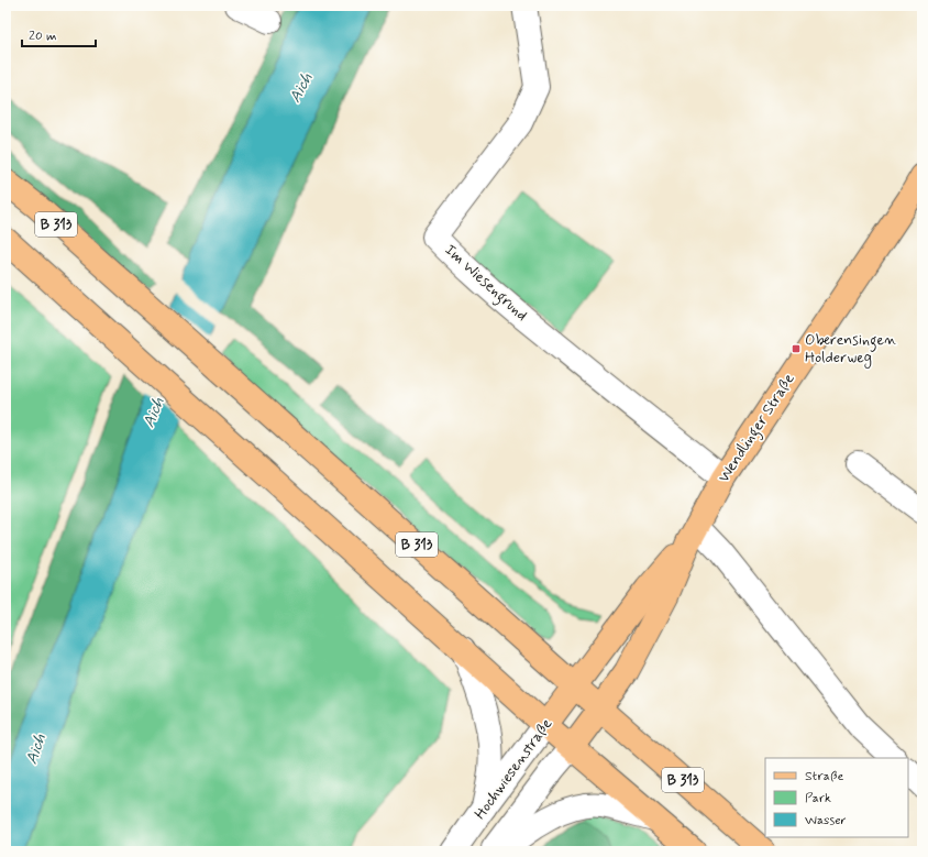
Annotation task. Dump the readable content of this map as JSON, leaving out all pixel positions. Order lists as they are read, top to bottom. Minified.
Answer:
{"streets":{"main road":["B 313","Wendlinger Straße","Hochwiesenstraße"],"street":["Im Wiesengrund"]},"crossings":[["B 313","Wendlinger Straße"],["B 313","Hochwiesenstraße"],["Im Wiesengrund","Wendlinger Straße"],["Wendlinger Straße","Hochwiesenstraße"]],"water":["Aich"],"places":{"transit":["Oberensingen Holderweg"]},"legend":["Straße","Park","Wasser"],"scale_bar":"20 m"}
